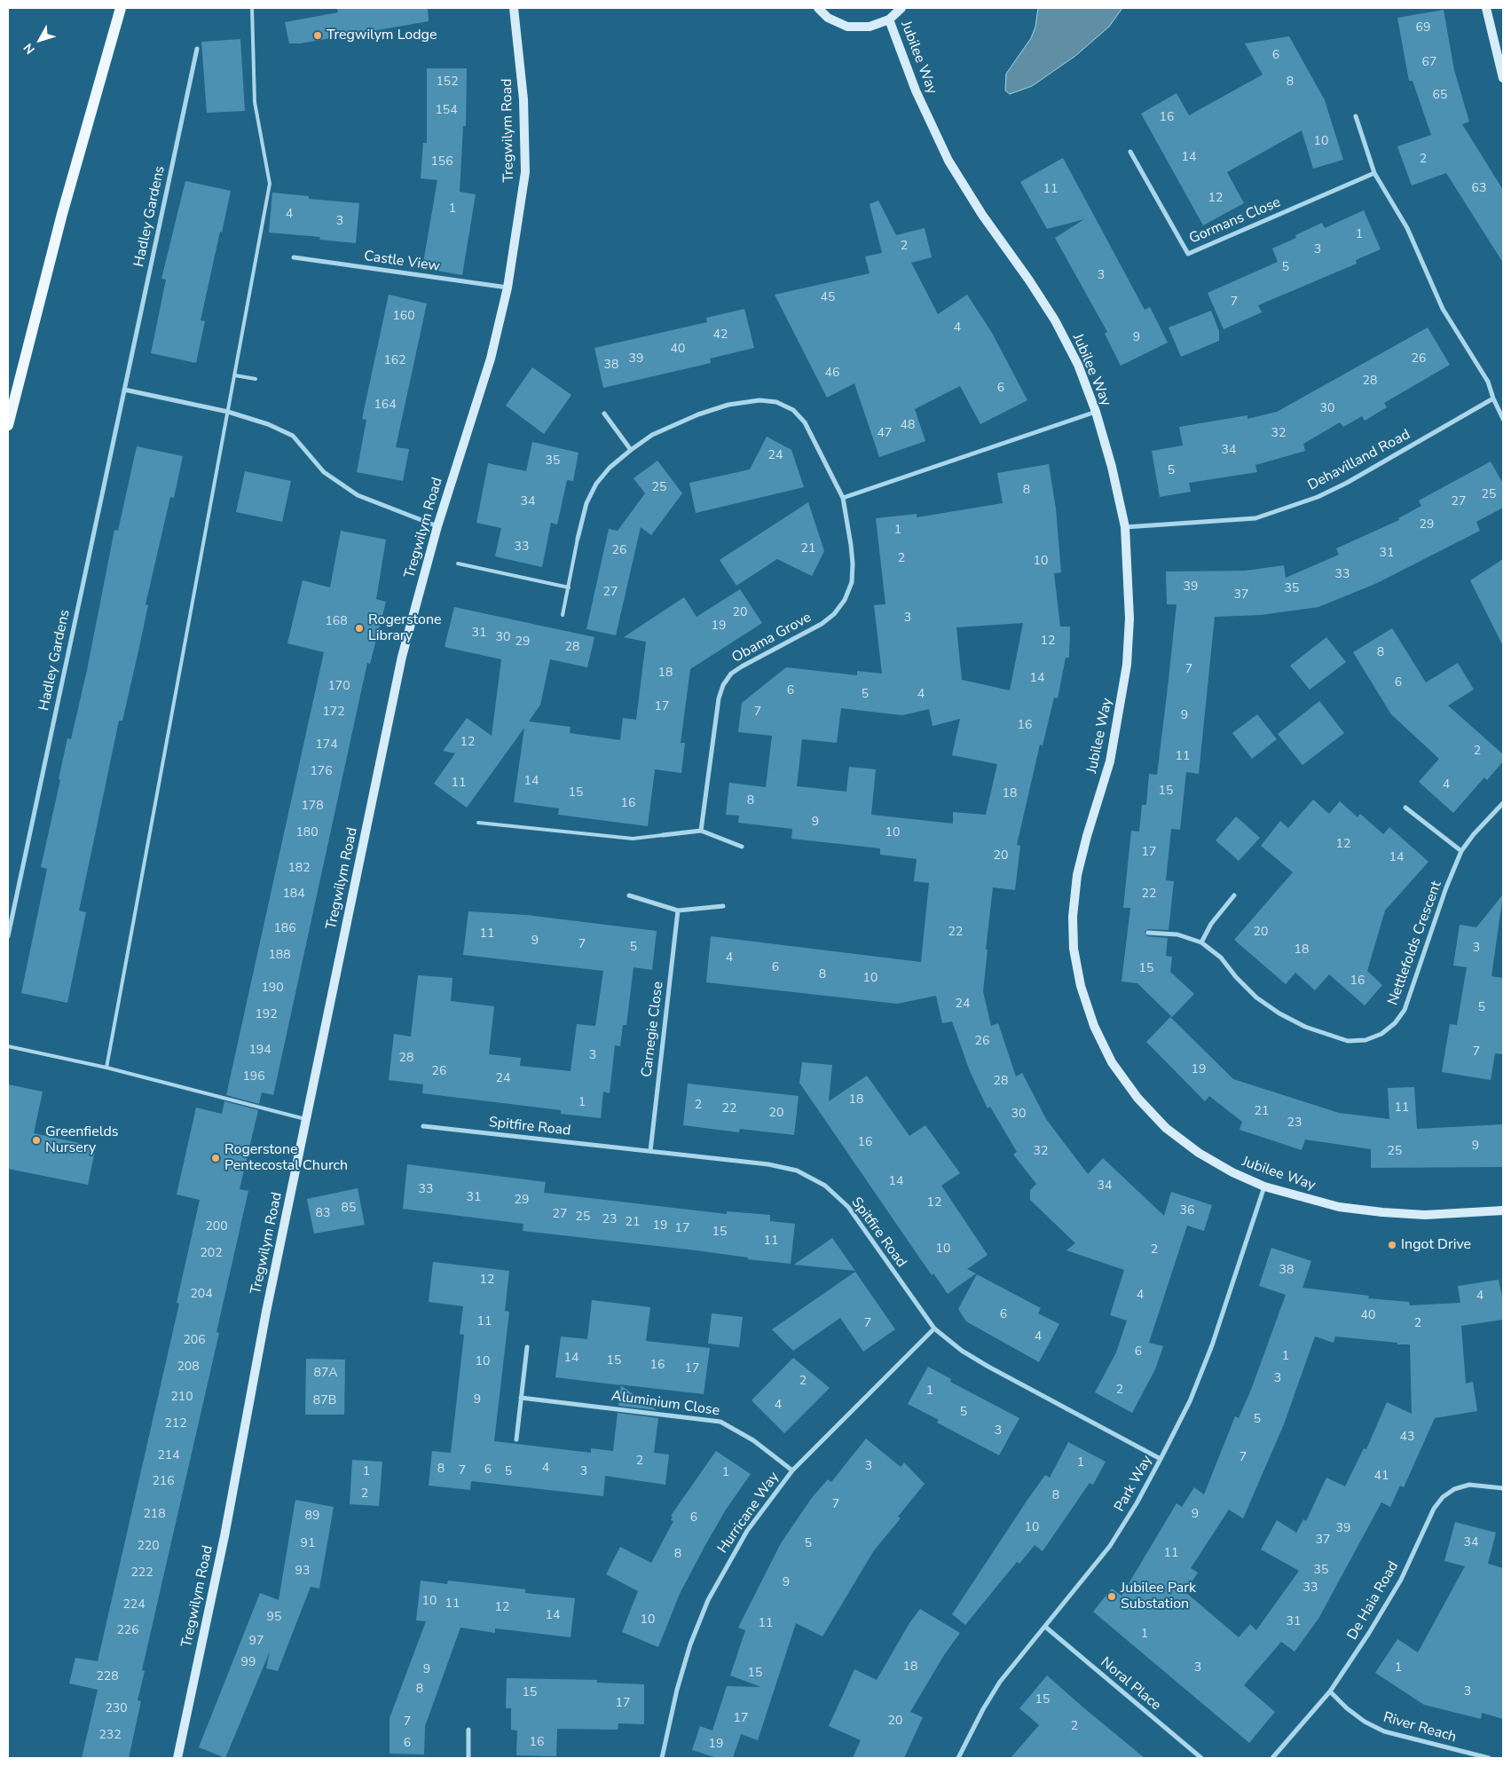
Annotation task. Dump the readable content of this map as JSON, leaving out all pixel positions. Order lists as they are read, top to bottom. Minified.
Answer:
{"streets":{"street":["Jubilee Way","Tregwilym Road","Hadley Gardens","Gormans Close","Castle View","Dehavilland Road","Obama Grove","Nettlefolds Crescent","Carnegie Close","Spitfire Road","Aluminium Close","Park Way","Hurricane Way","De Haia Road","Noral Place","River Reach"]},"crossings":[["Jubilee Way","Dehavilland Road"],["Jubilee Way","Park Way"],["Tregwilym Road","Castle View"],["Carnegie Close","Spitfire Road"],["Spitfire Road","Park Way"],["Spitfire Road","Hurricane Way"],["Aluminium Close","Hurricane Way"],["Park Way","Noral Place"],["De Haia Road","River Reach"]],"places":["Tregwilym Lodge","Rogerstone Library","Greenfields Nursery","Rogerstone Pentecostal Church","Ingot Drive","Jubilee Park Substation"],"house_numbers":["69","6","67","152","8","65","154","16","10","14","2","156","63","11","12","1","4","3","1","2","3","5","3","45","7","160","4","42","9","40","39","26","162","38","46","28","6","164","30","48","47","32","34","24","35","5","25","8","25","34","27","29","1","33","21","26","31","2","10","33","39","35","27","37","20","3","168","19","31","30","12","29","28","8","7","18","14","6","170","6","5","4","17","172","7","9","16","12","174","2","11","176","14","11","4","15","15","18","8","16","178","9","180","10","12","17","20","14","182","184","22","186","22","20","11","9","7","5","3","18","188","4","6","15","8","10","16","190","24","5","192","26","194","7","3","28","19","26","196","24","28","18","1","2","11","22","21","20","30","23","16","9","32","25","14","34","33","31","29","12","85","36","83","27","25","23","21","19","200","17","15","11","10","2","202","38","12","204","4","4","6","40","11","7","2","4","206","6","1","14","15","10","16","208","17","87A","3","2","2","1","210","9","87B","4","5","5","212","3","43","214","7","2","1","3","4","8","6","7","1","5","3","1","41","216","2","8","7","218","9","89","6","10","39","37","34","91","5","220","11","8","35","93","222","9","33","10","11","224","12","14","95","10","31","11","226","1","97","99","18","3","1","9","15","228","8","3","15","15","17","230","17","20","7","2","232","16","6","19"],"north":"bottom left"}
